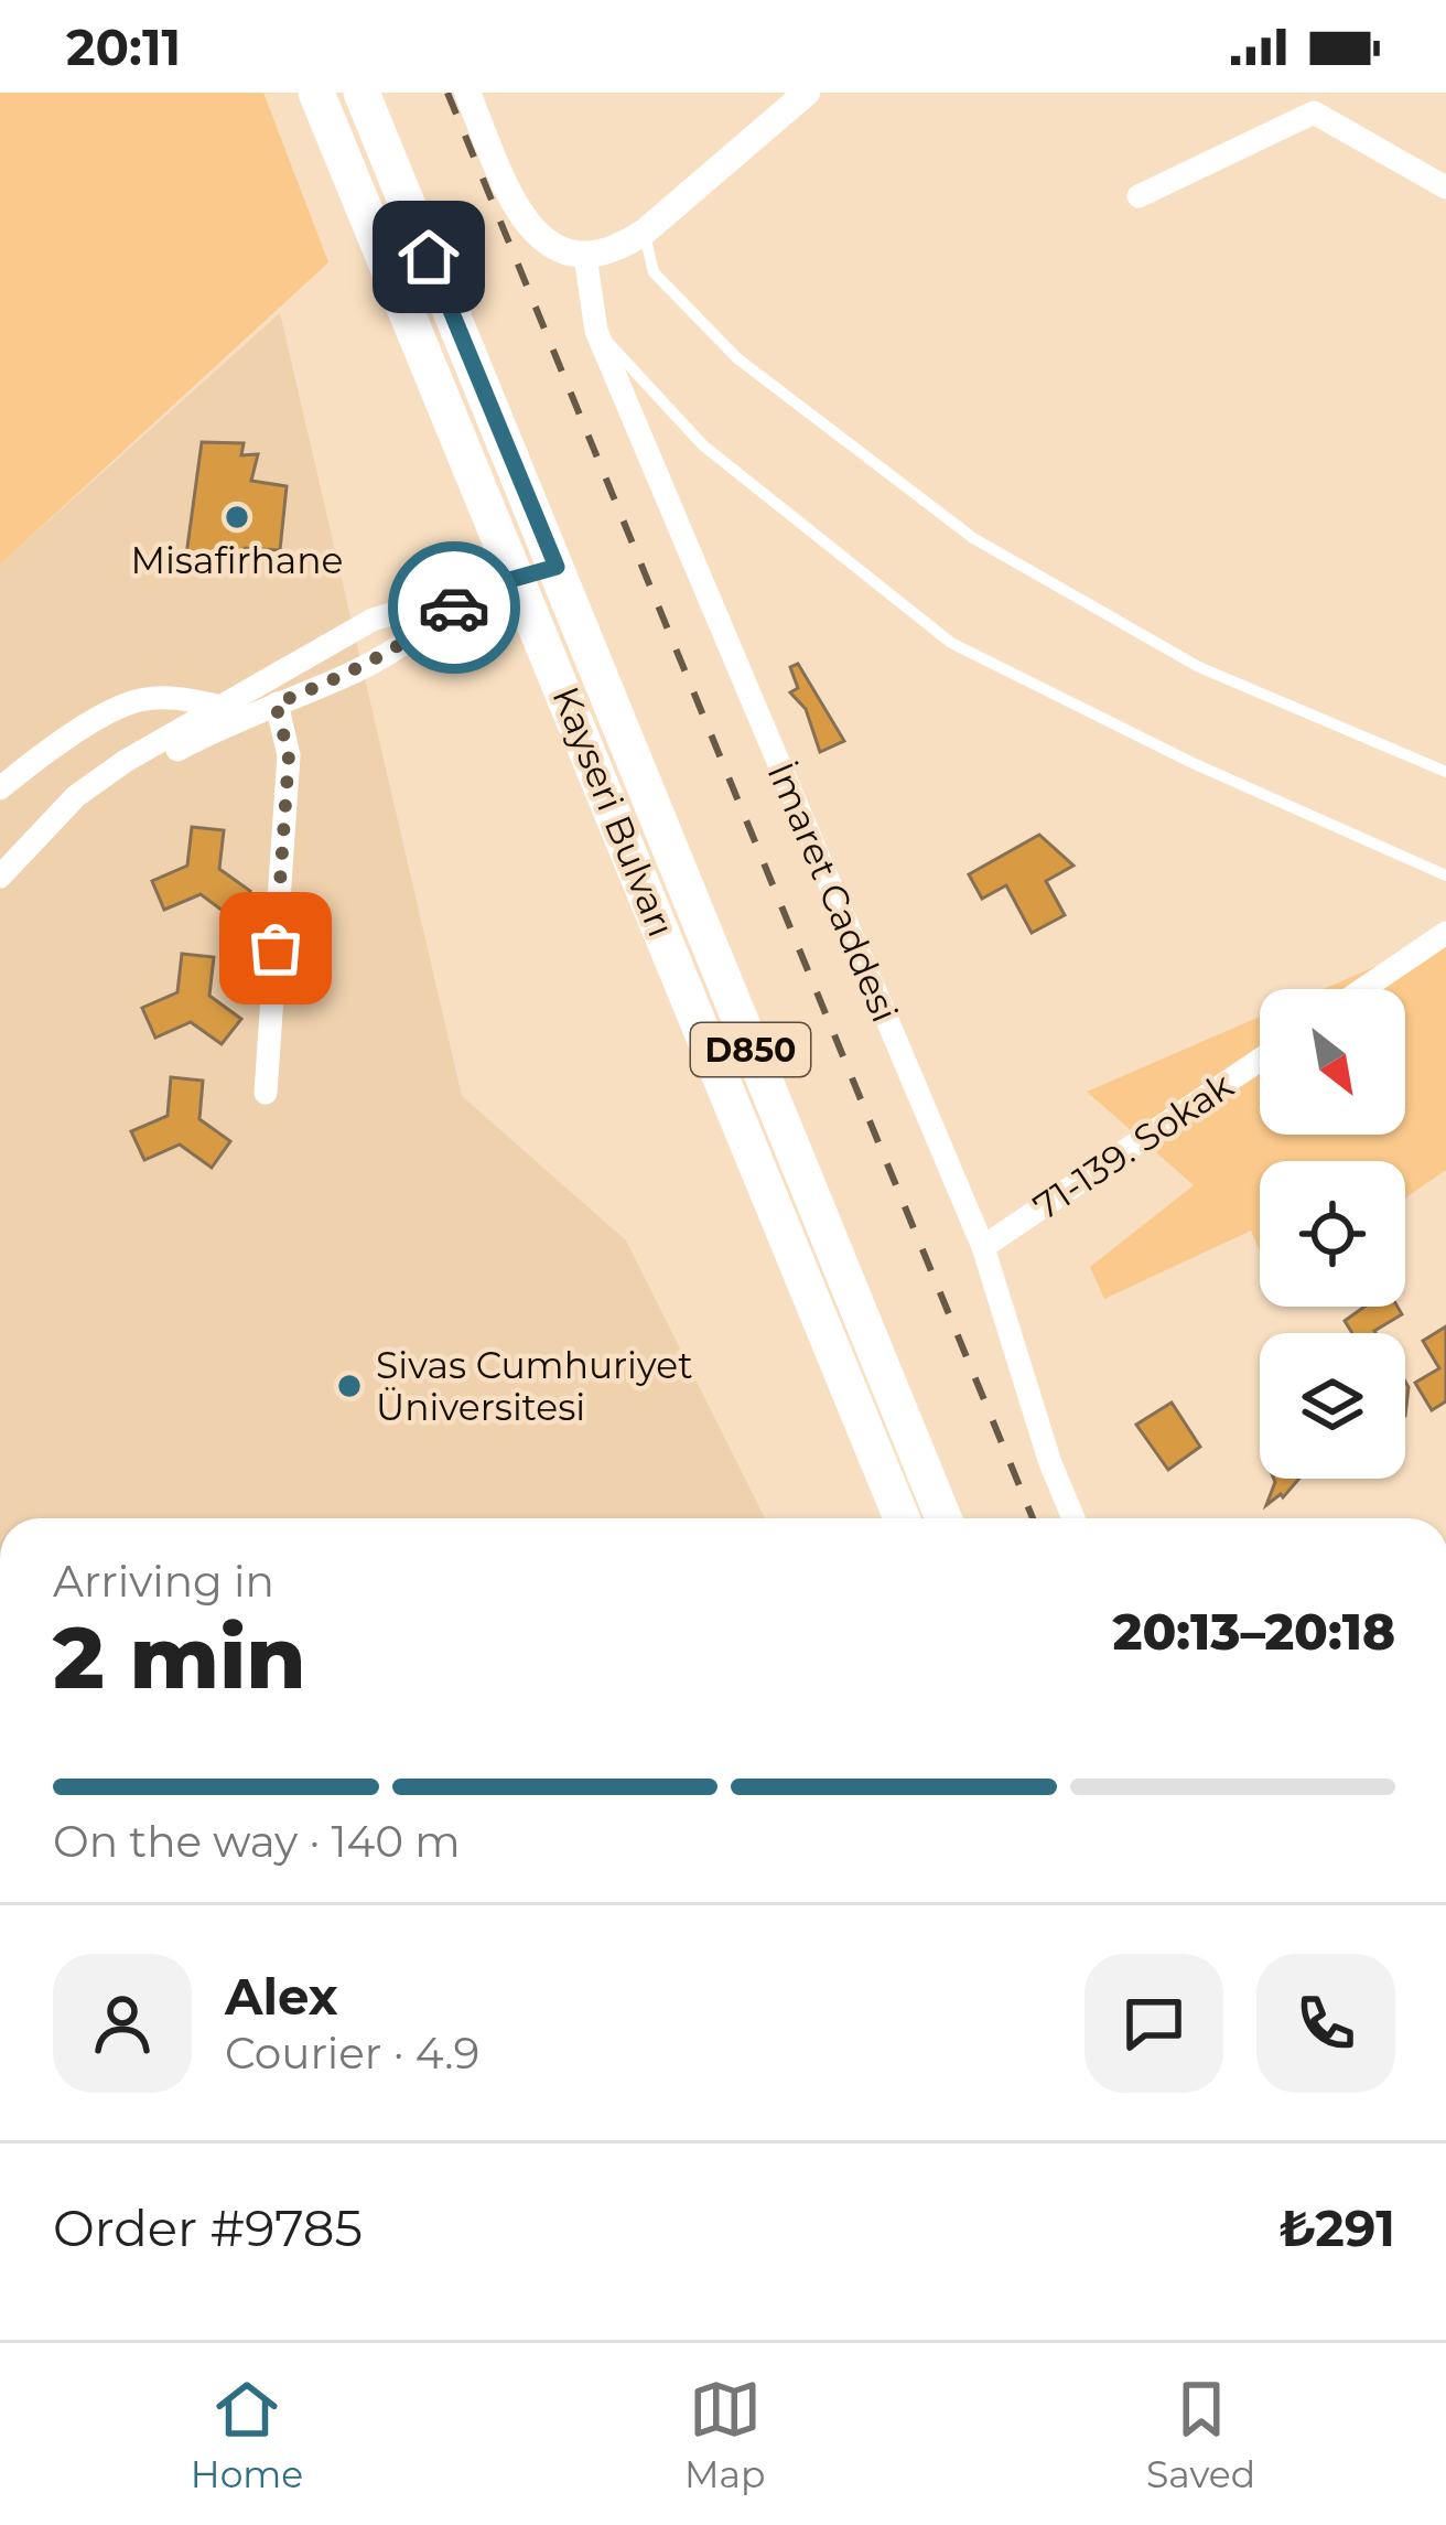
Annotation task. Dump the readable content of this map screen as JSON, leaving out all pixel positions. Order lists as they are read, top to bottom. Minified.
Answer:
{"streets":{"highway":["Kayseri Bulvarı","D850"],"street":["İmaret Caddesi","71-139. Sokak"]},"crossings":[["İmaret Caddesi","71-139. Sokak"]],"places":["Misafirhane","Sivas Cumhuriyet Üniversitesi"],"north":"bottom right","page":{"status":"20:11","heading":["2 min","Arriving in","20:13–20:18"],"panel":["Alex","Courier · 4.9","Order #9785","₺291"],"bar":"On the way · 140 m","tabs":["Home","Map","Saved"]}}
